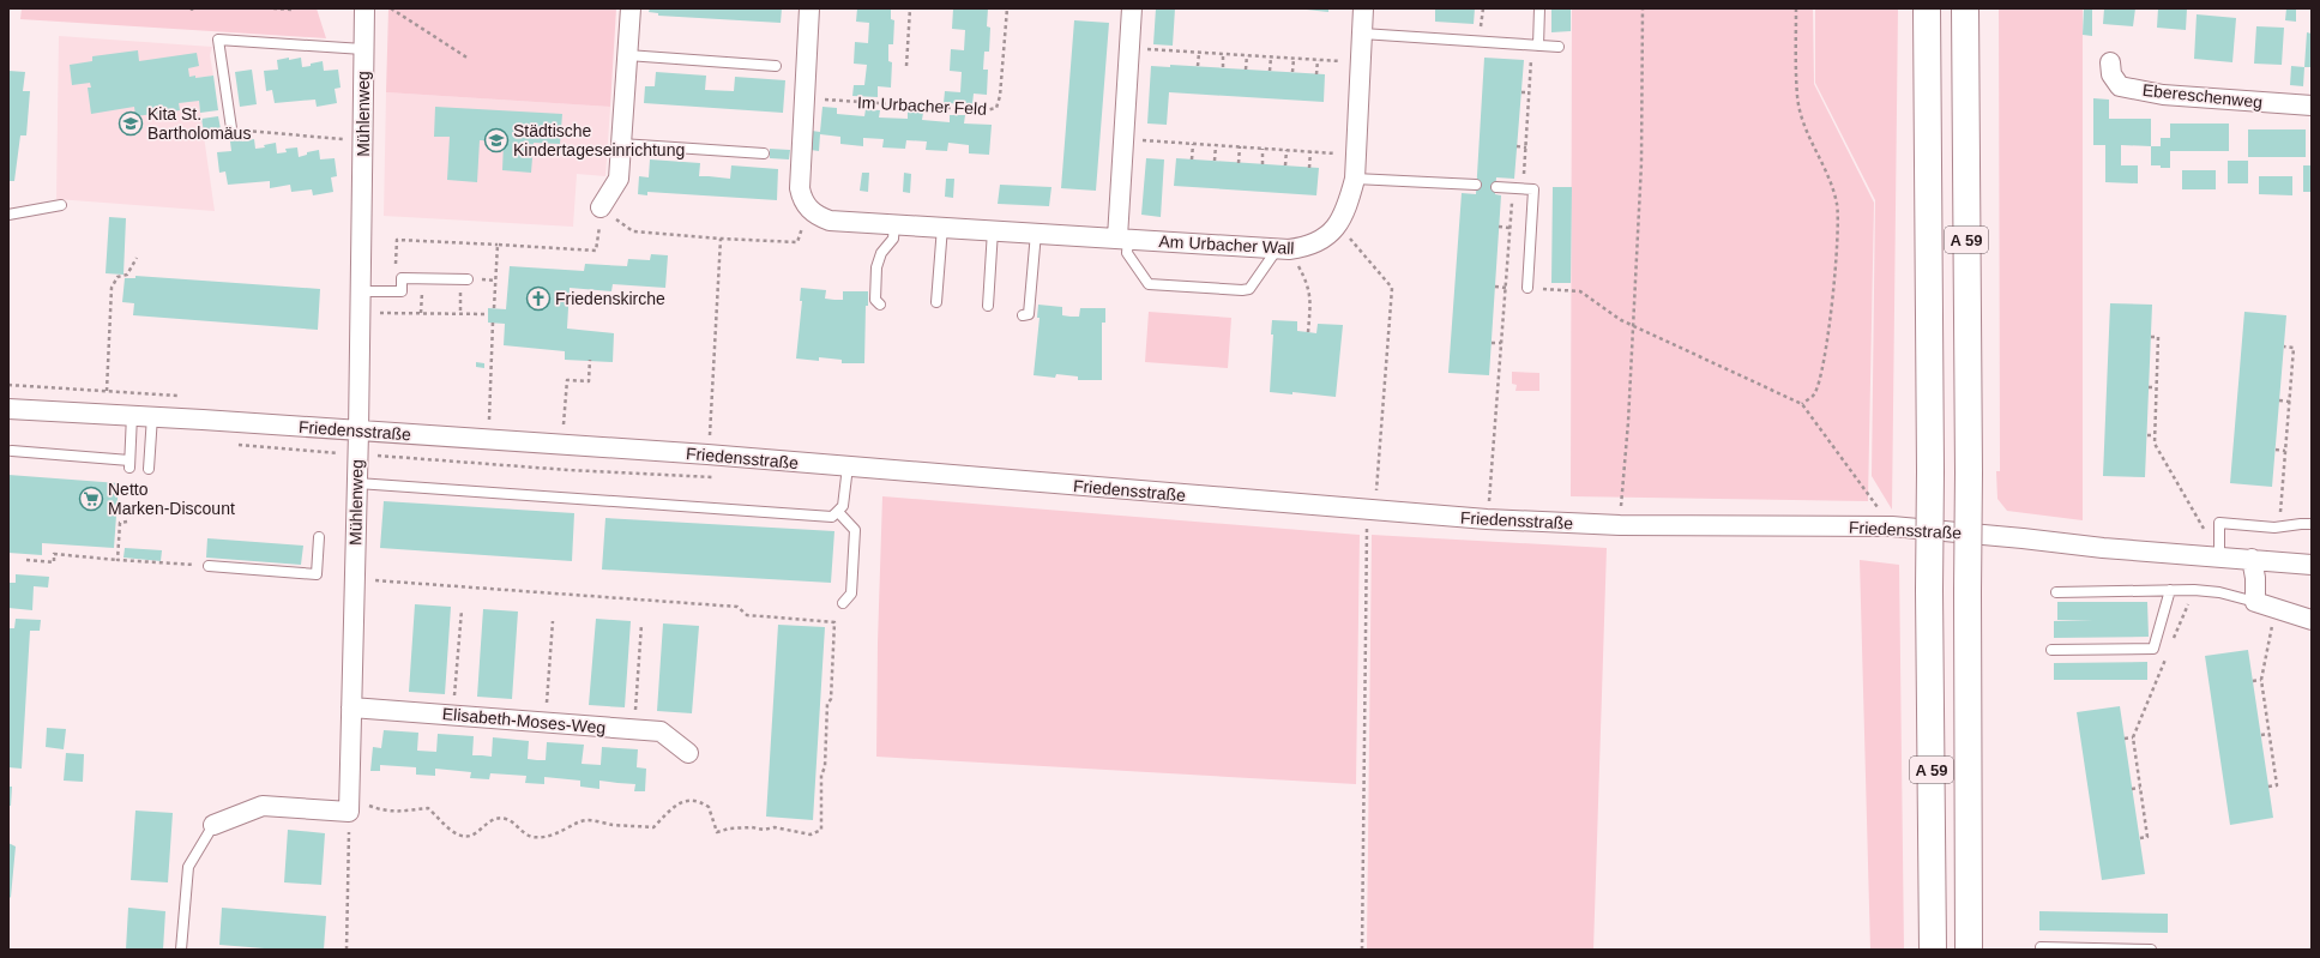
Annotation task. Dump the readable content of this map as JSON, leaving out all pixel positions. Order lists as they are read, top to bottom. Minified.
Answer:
{"streets":{"highway":["A 59"],"street":["Ebereschenweg","Mühlenweg","Am Urbacher Wall","Friedensstraße","Elisabeth-Moses-Weg"],"path":["Im Urbacher Feld"]},"crossings":[["Mühlenweg","Friedensstraße"],["Mühlenweg","Elisabeth-Moses-Weg"]],"places":{"school or university":["Kita St. Bartholomäus","Städtische Kindertageseinrichtung"],"church":["Friedenskirche"],"supermarket":["Netto Marken-Discount"]}}
